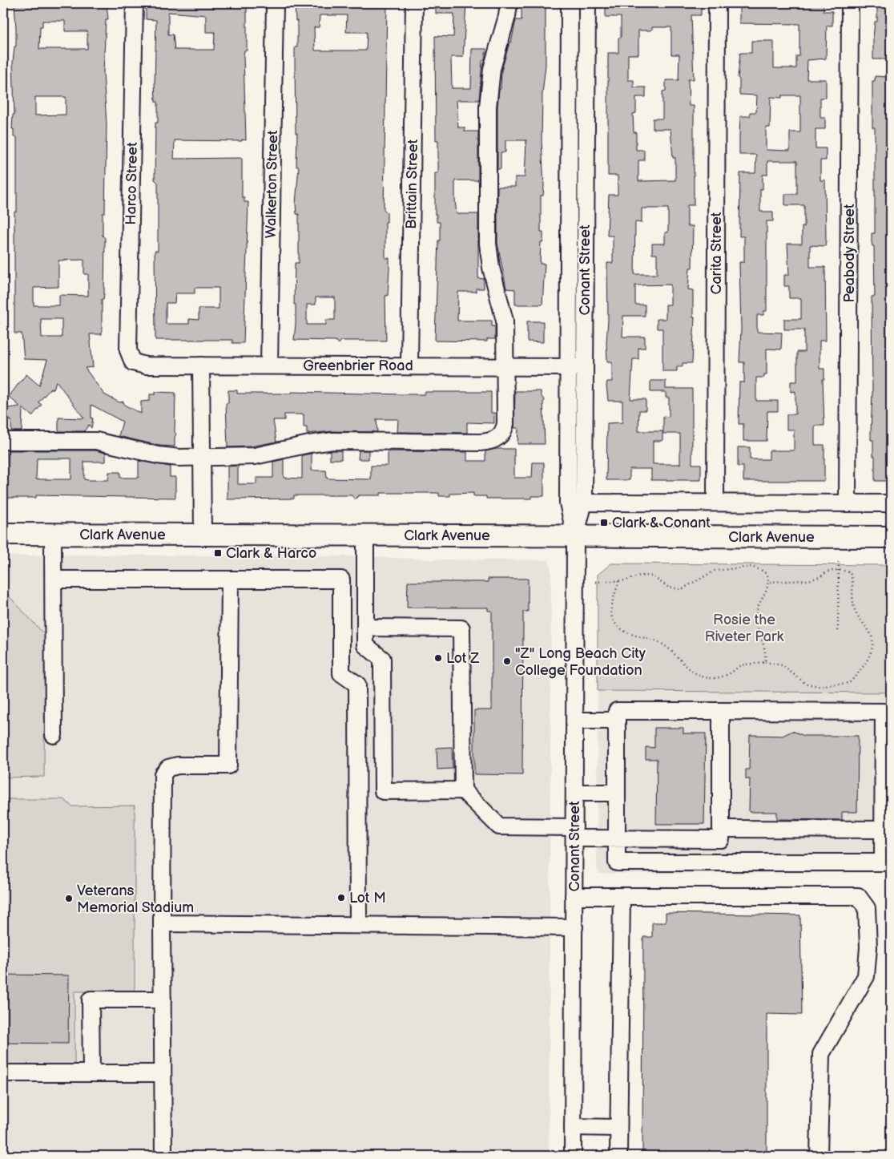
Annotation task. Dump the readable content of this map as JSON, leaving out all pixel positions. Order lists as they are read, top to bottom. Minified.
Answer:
{"streets":{"main road":["Clark Avenue"],"street":["Harco Street","Walkerton Street","Brittain Street","Carita Street","Peabody Street","Conant Street","Greenbrier Road"]},"crossings":[["Harco Street","Greenbrier Road"],["Walkerton Street","Greenbrier Road"],["Brittain Street","Greenbrier Road"],["Conant Street","Greenbrier Road"],["Conant Street","Clark Avenue"]],"parks":["Rosie the Riveter Park"],"places":{"transit":["Clark & Conant","Clark & Harco"],"other":["Lot Z","\"Z\" Long Beach City College Foundation","Lot M","Veterans Memorial Stadium"]}}
